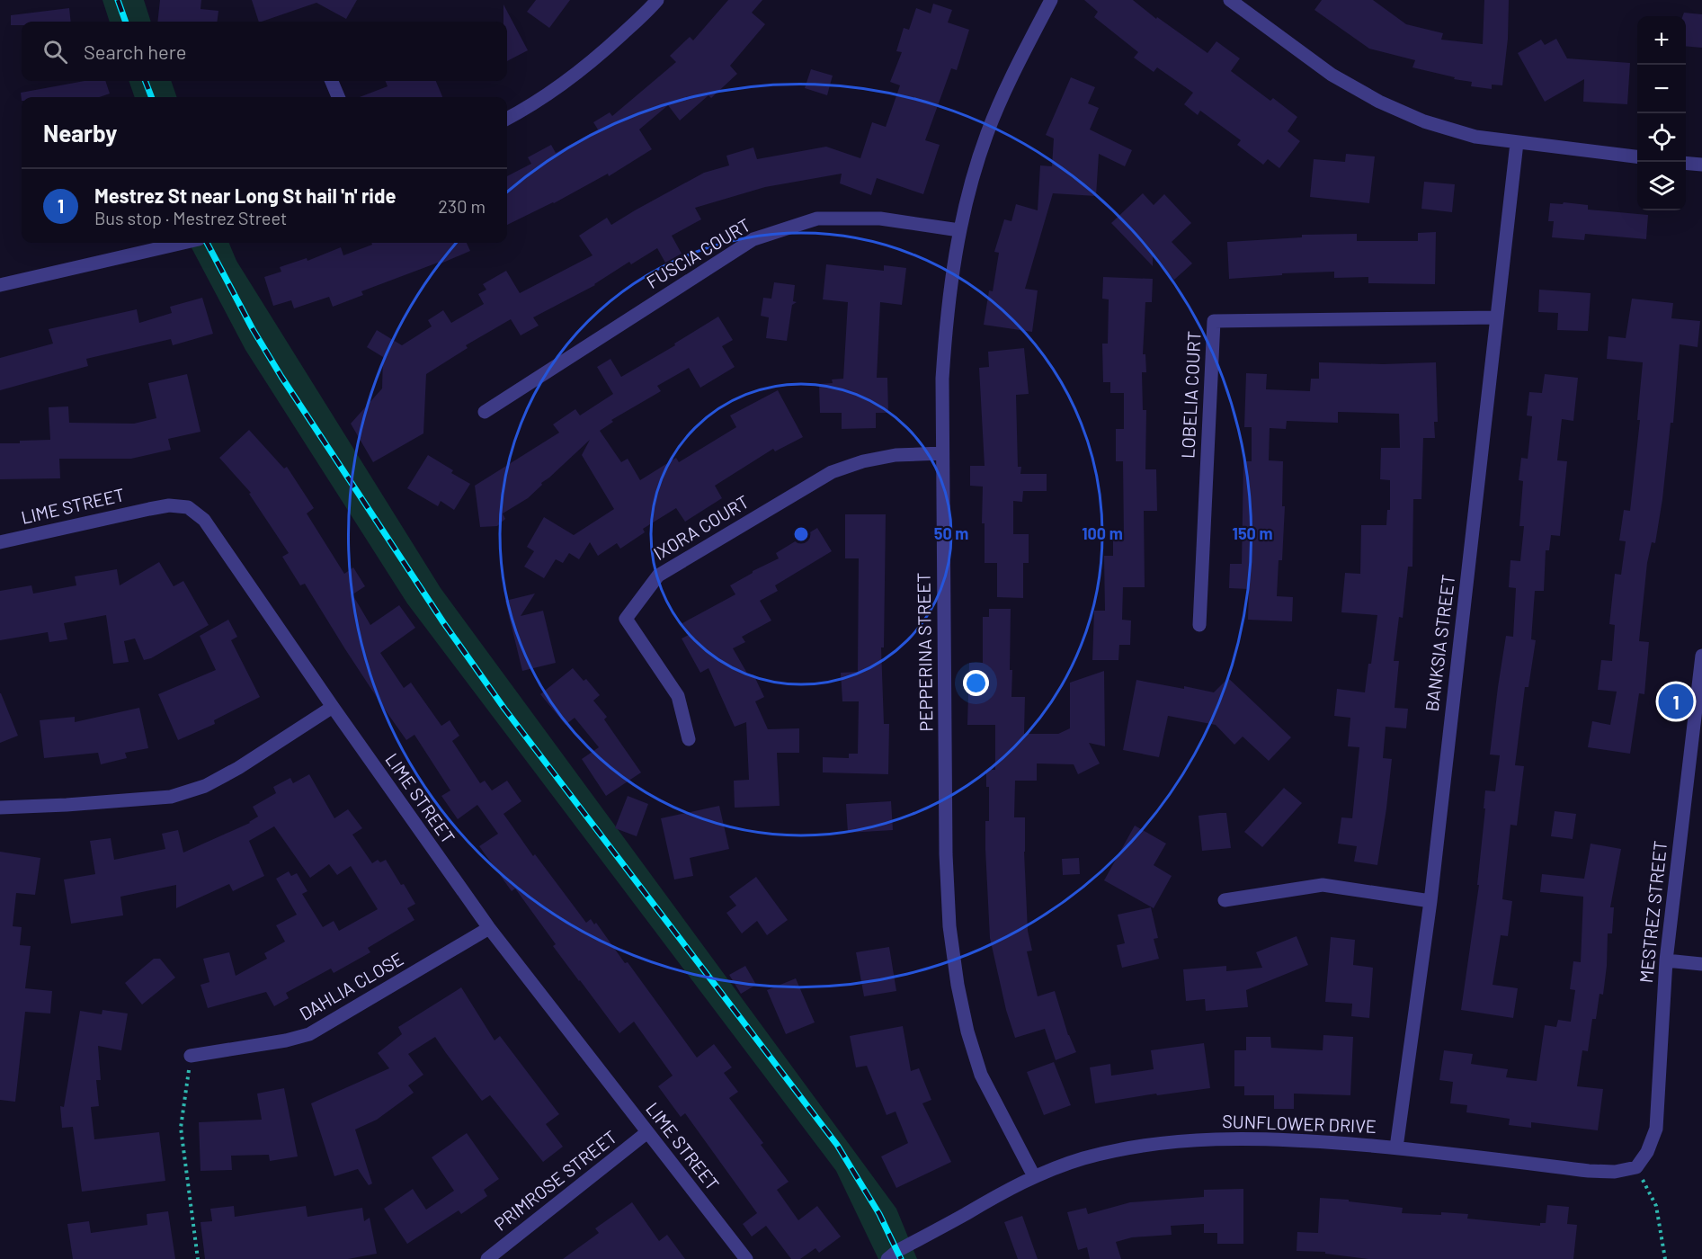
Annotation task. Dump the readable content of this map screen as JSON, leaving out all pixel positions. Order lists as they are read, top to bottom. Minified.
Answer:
{"streets":{"street":["FUSCIA COURT","LOBELIA COURT","LIME STREET","IXORA COURT","BANKSIA STREET","PEPPERINA STREET","MESTREZ STREET","DAHLIA CLOSE","SUNFLOWER DRIVE","PRIMROSE STREET"]},"crossings":[["FUSCIA COURT","PEPPERINA STREET"],["LOBELIA COURT","BANKSIA STREET"],["LIME STREET","DAHLIA CLOSE"],["LIME STREET","PRIMROSE STREET"],["IXORA COURT","PEPPERINA STREET"],["BANKSIA STREET","SUNFLOWER DRIVE"],["PEPPERINA STREET","SUNFLOWER DRIVE"],["MESTREZ STREET","SUNFLOWER DRIVE"]],"page":{"map_buttons":["+","−"],"search":"Search here","heading":"Nearby","list":[{"mark":"1","name":"Mestrez St near Long St hail 'n' ride","note":"Bus stop · Mestrez Street","value":"230 m"}],"pins":"1"},"rings":["50 m","100 m","150 m"]}
